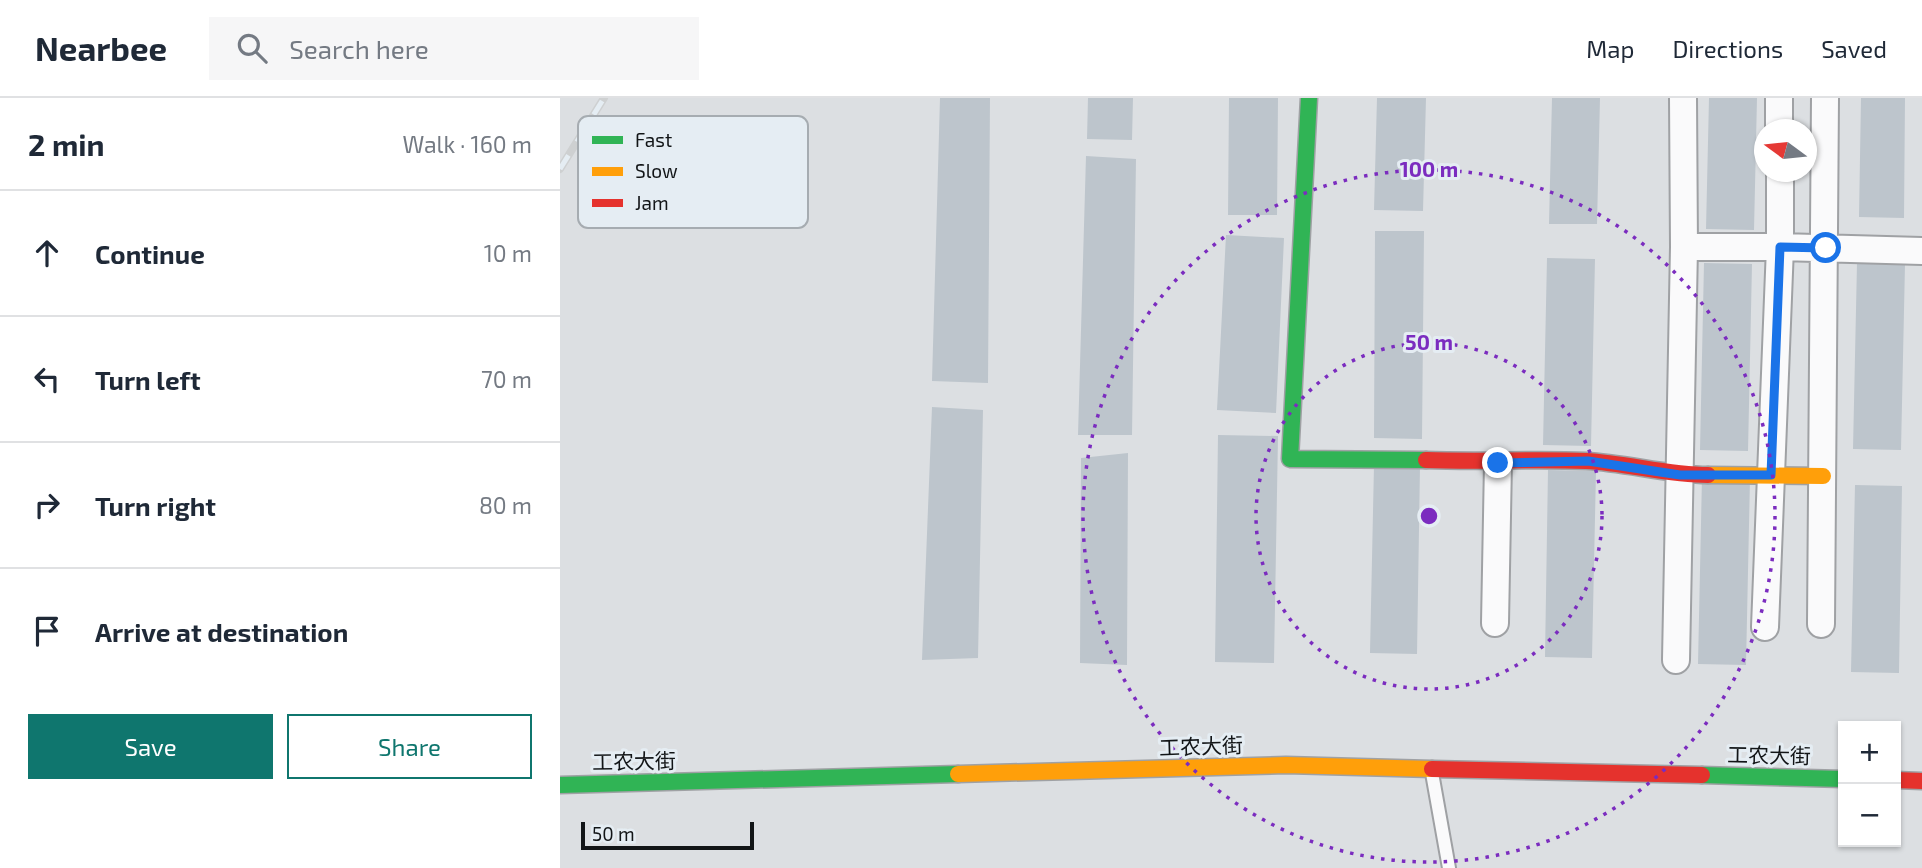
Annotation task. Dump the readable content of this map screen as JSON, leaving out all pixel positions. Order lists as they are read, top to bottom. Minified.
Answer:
{"streets":{"main road":["工农大街"]},"legend":["Fast","Slow","Jam"],"scale_bar":"50 m","north":"left","page":{"header":"Nearbee","search":"Search here","nav":["Map","Directions","Saved"],"heading":["2 min","Walk · 160 m"],"list":[["Continue","10 m"],["Turn left","70 m"],["Turn right","80 m"],"Arrive at destination"],"buttons":["Save","Share"],"map_buttons":["+","−"],"scale":"50 m"},"rings":["100 m","50 m"]}
